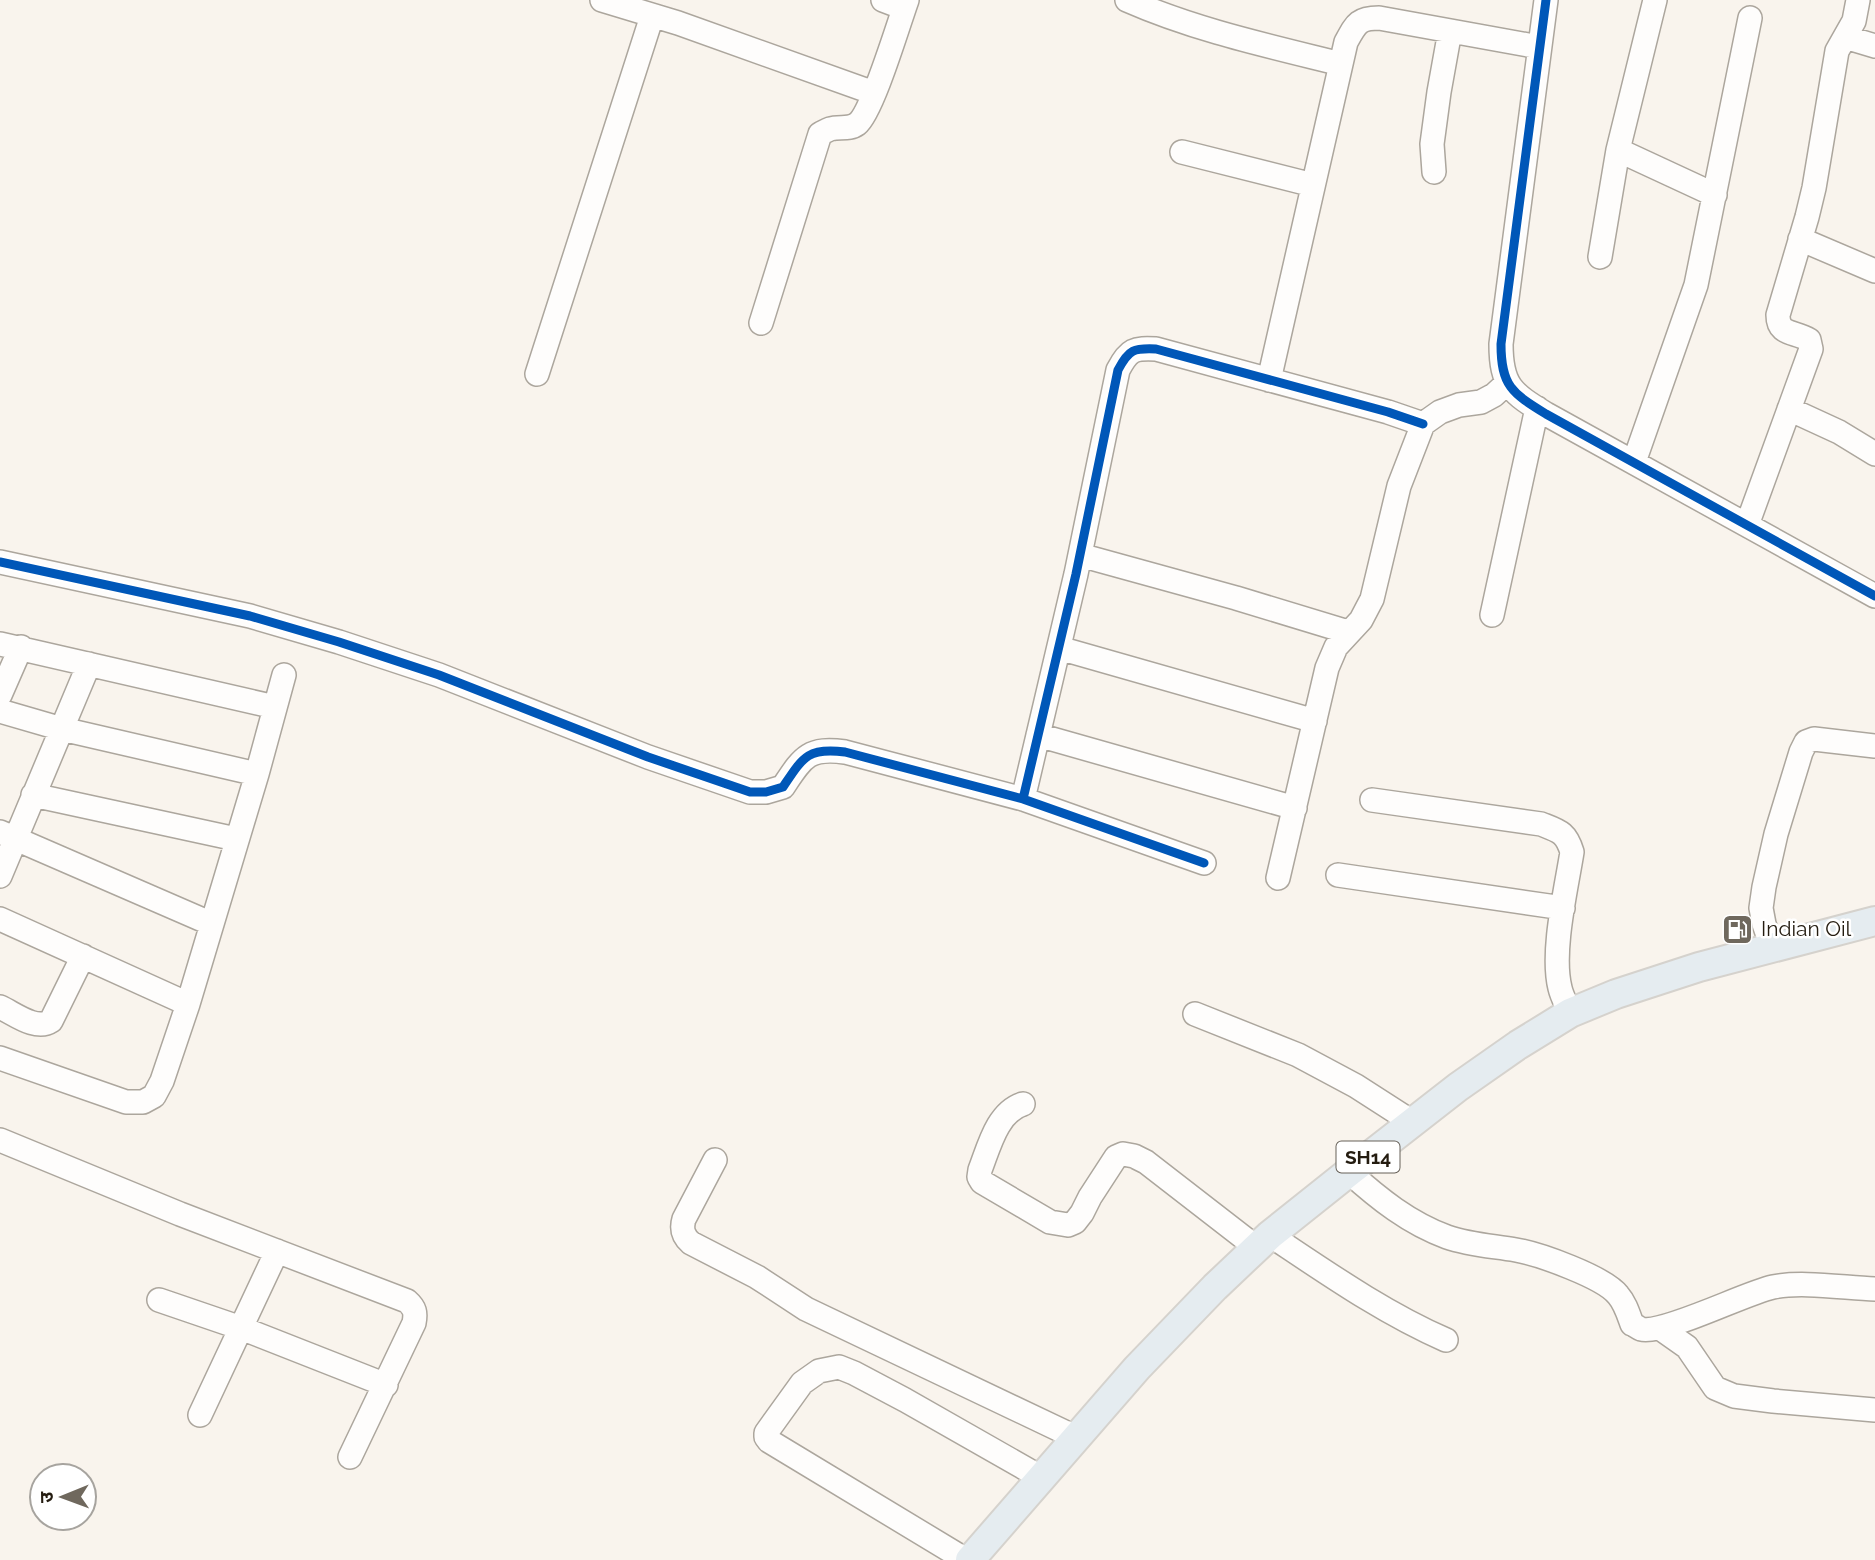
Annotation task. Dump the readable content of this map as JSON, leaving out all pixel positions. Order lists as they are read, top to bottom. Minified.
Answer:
{"streets":{"main road":["SH14"]},"places":{"fuel station":["Indian Oil"]},"north":"left"}
